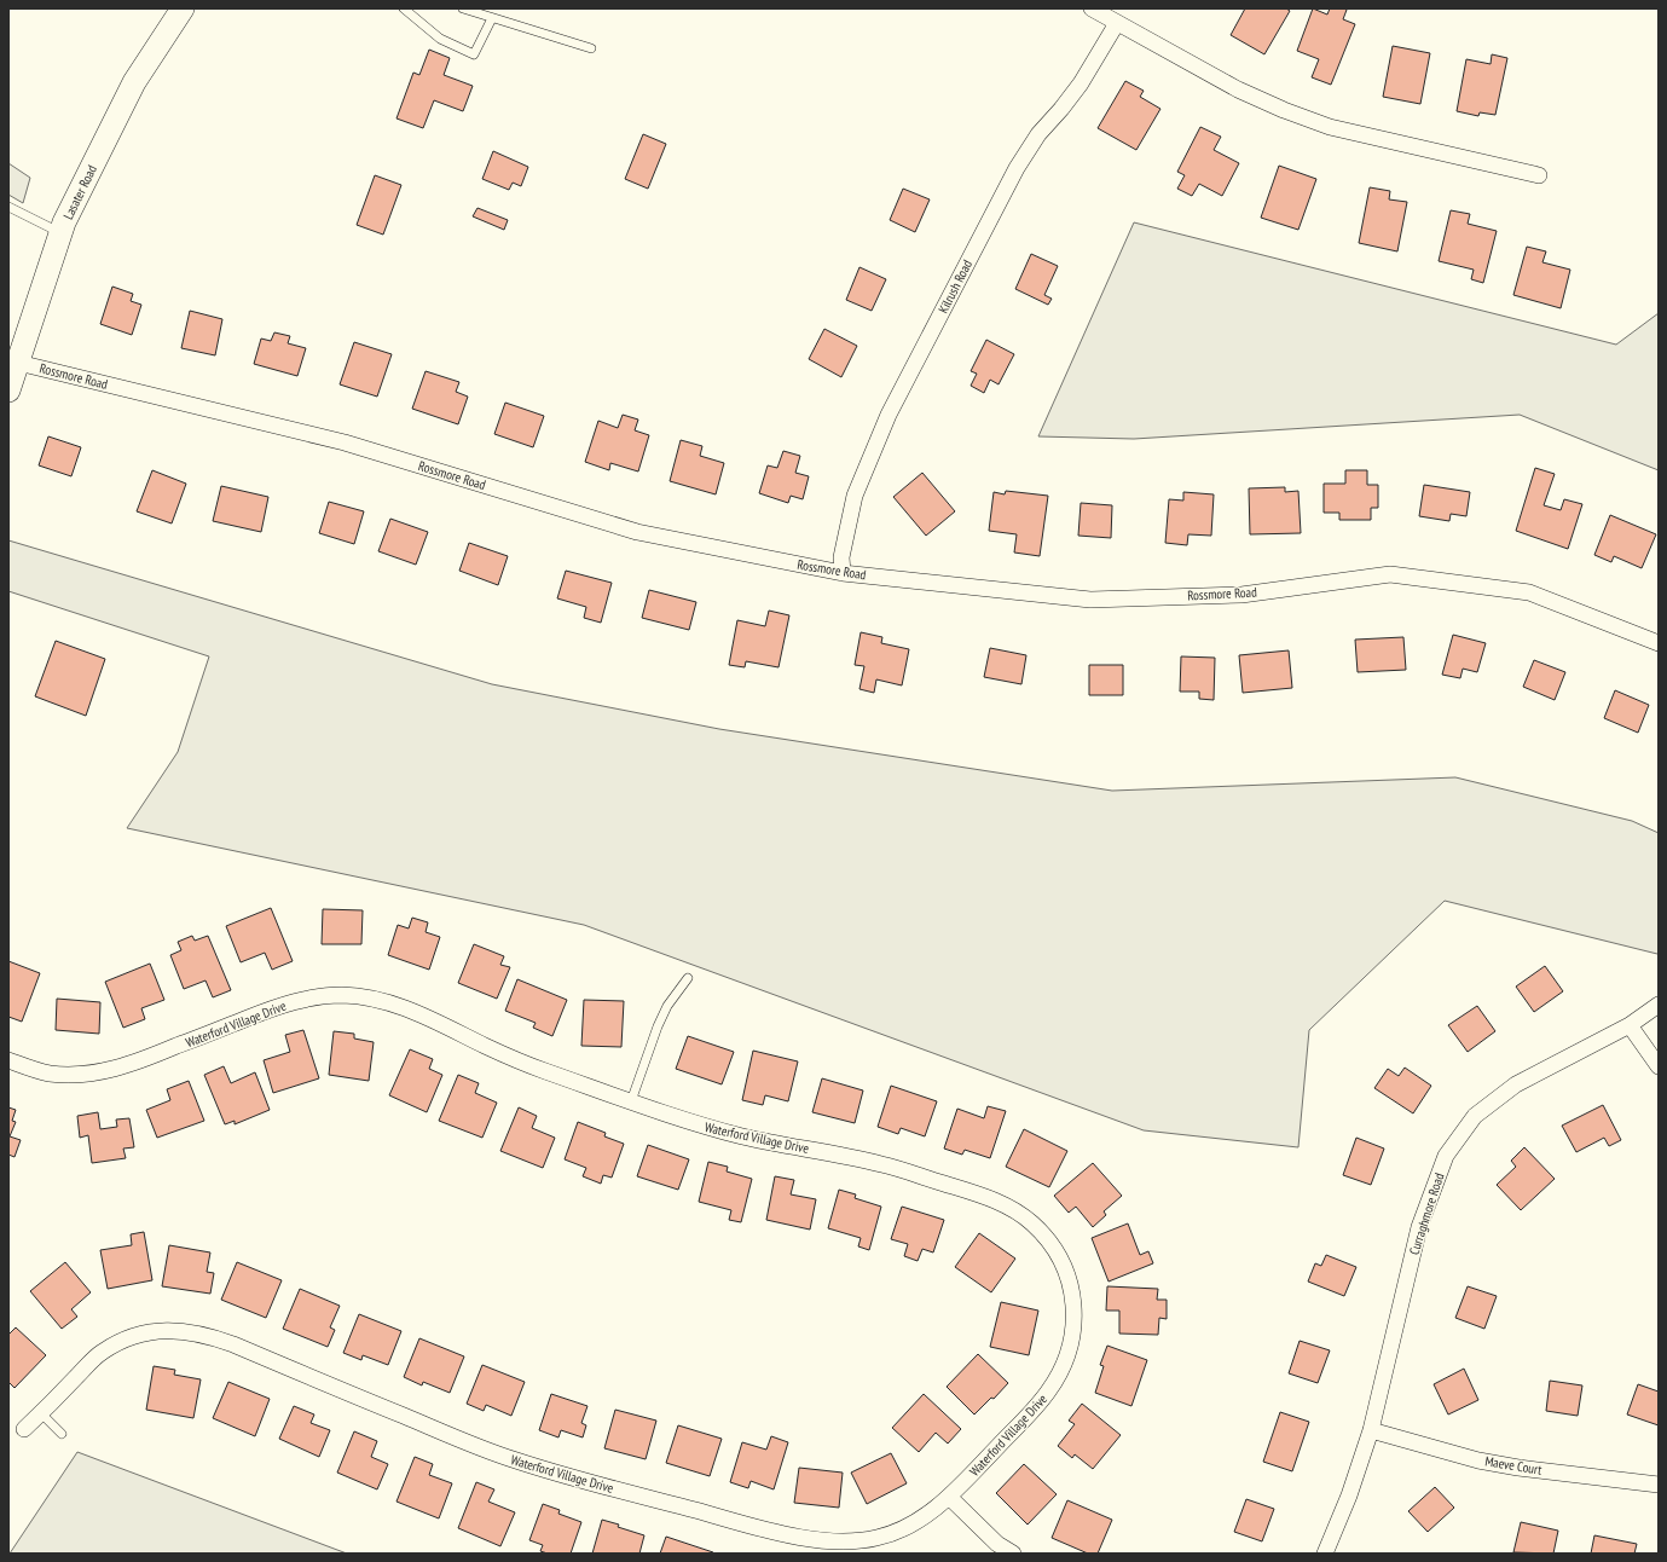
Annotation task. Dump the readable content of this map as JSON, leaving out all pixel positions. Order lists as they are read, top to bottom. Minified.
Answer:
{"streets":{"street":["Lasater Road","Kilrush Road","Rossmore Road","Waterford Village Drive","Curraghmore Road","Maeve Court"]},"crossings":[["Lasater Road","Rossmore Road"],["Kilrush Road","Rossmore Road"],["Curraghmore Road","Maeve Court"]]}
